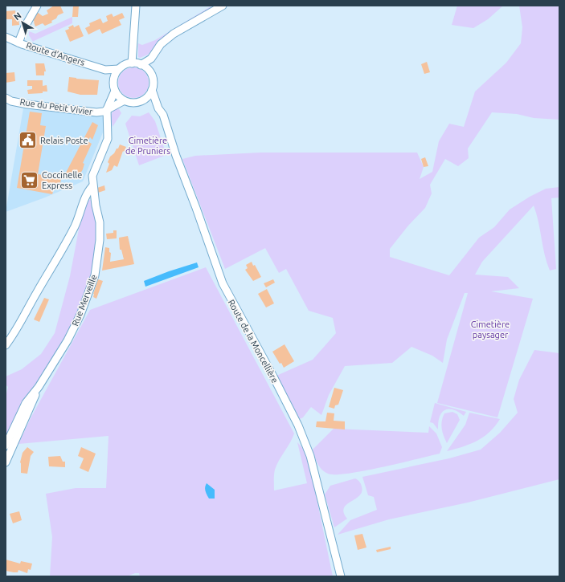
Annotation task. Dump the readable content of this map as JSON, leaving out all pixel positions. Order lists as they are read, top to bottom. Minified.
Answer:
{"streets":{"street":["Route d'Angers","Rue du Petit Vivier","Rue Merveille","Route de la Moncellière"]},"crossings":[["Route d'Angers","Rue du Petit Vivier"],["Route d'Angers","Route de la Moncellière"],["Rue du Petit Vivier","Route de la Moncellière"]],"parks":["Cimetière de Pruniers","Cimetière paysager"],"places":{"public building":["Relais Poste"],"supermarket":["Coccinelle Express"]},"north":"top left"}
